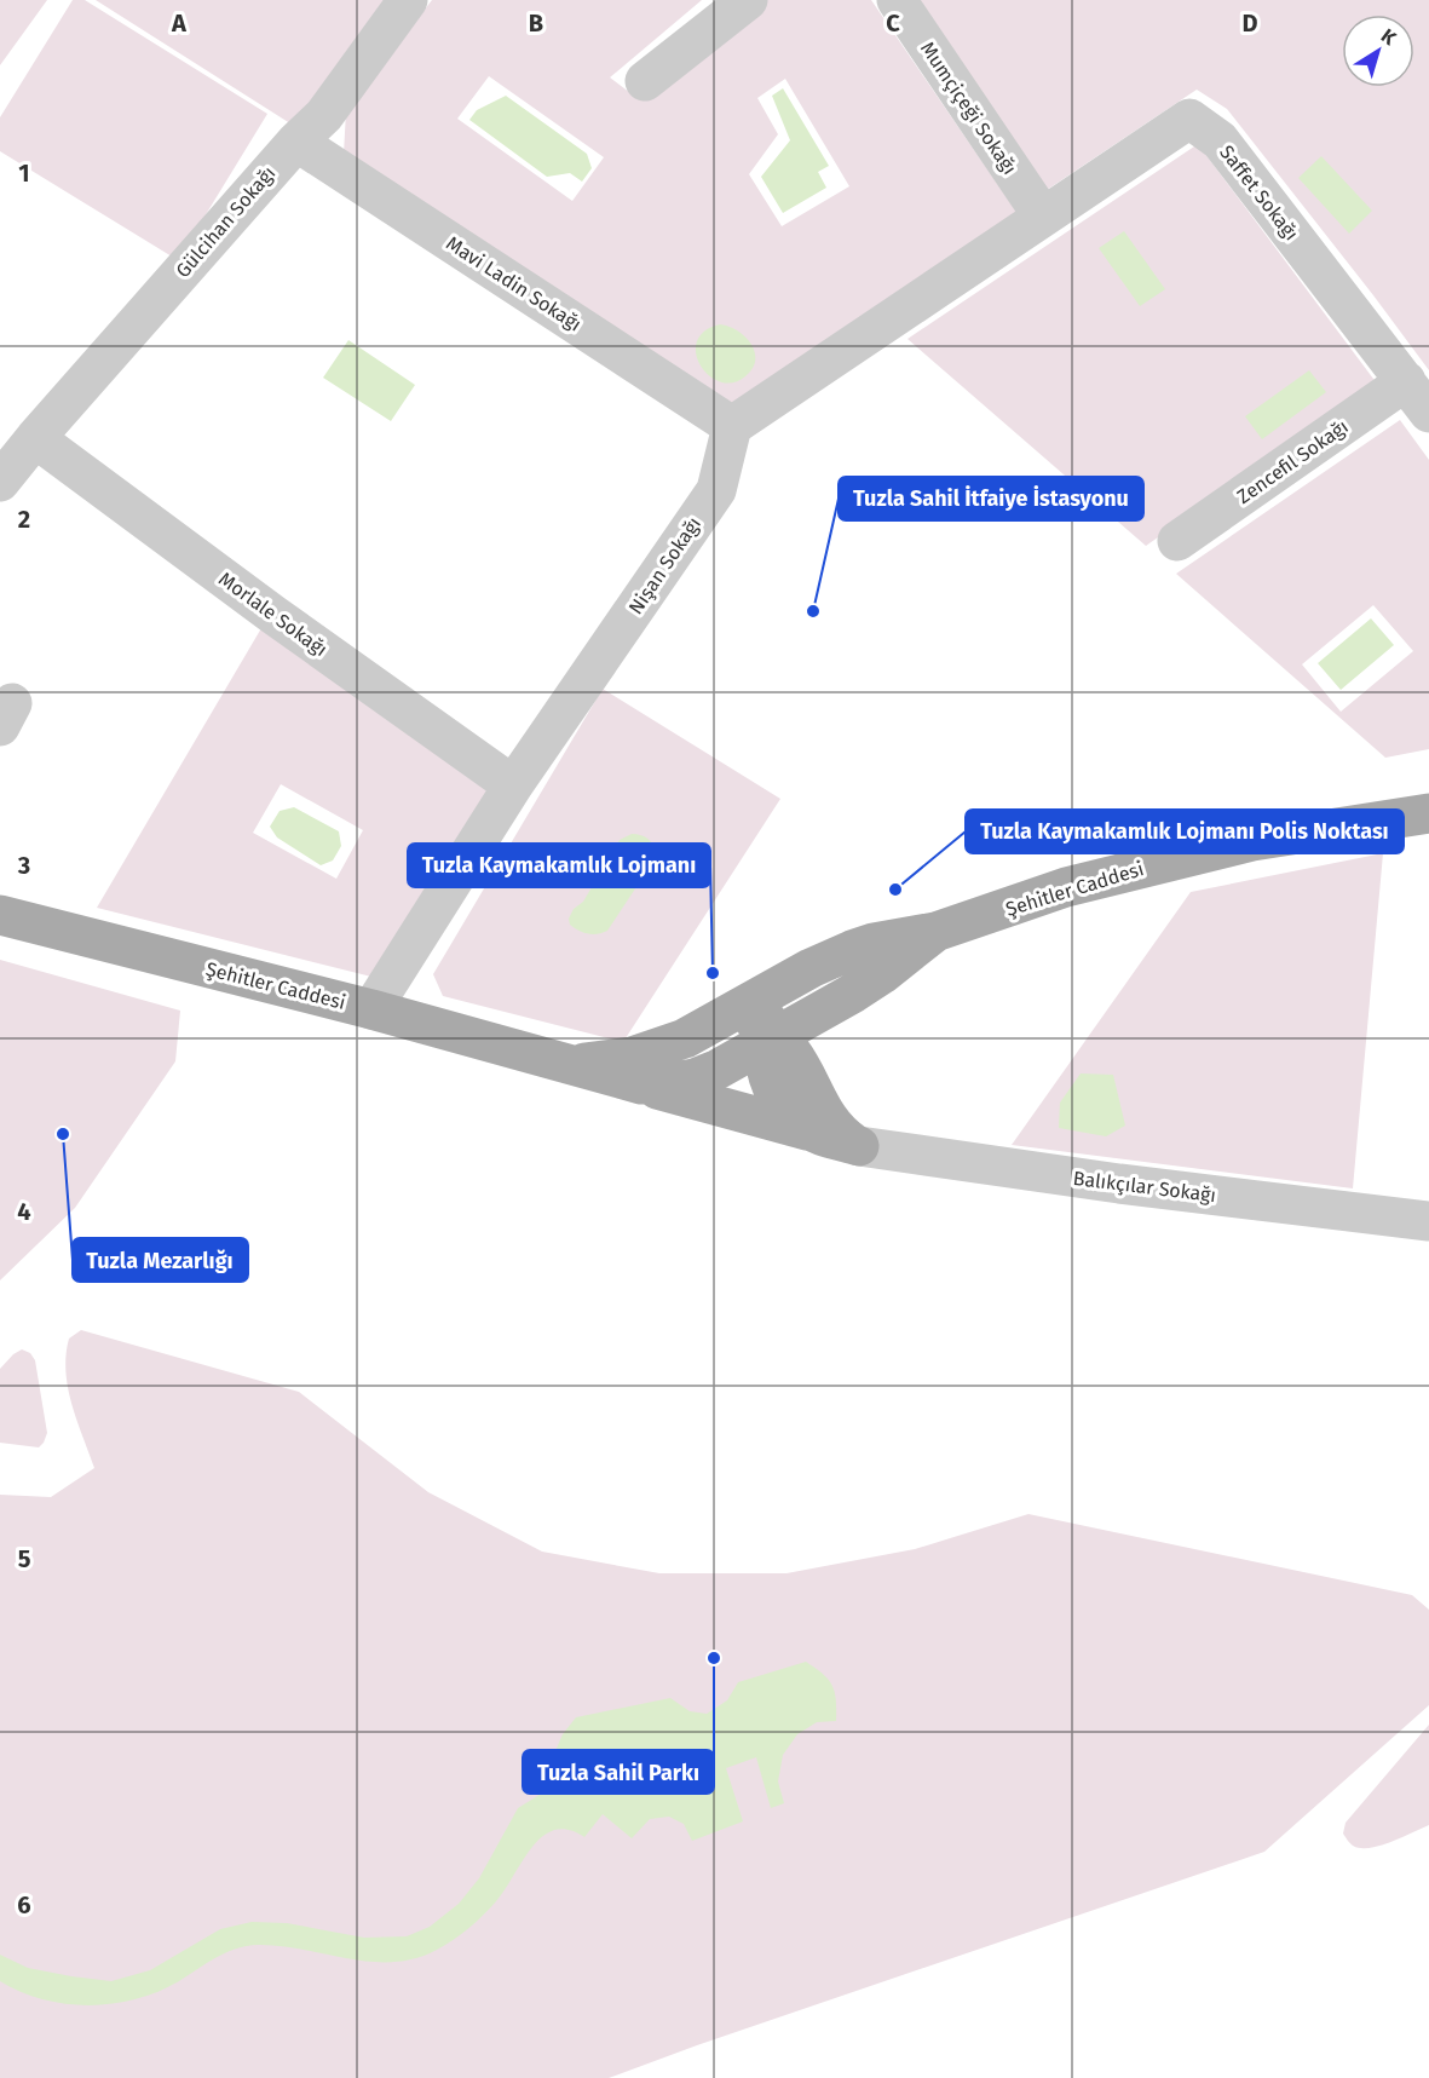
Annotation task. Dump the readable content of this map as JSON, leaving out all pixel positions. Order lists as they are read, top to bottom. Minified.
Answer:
{"streets":{"main road":["Şehitler Caddesi"],"street":["Mumçiçeği Sokağı","Saffet Sokağı","Gülcihan Sokağı","Mavi Ladin Sokağı","Zencefil Sokağı","Nişan Sokağı","Morlale Sokağı","Balıkçılar Sokağı"]},"crossings":[["Mumçiçeği Sokağı","Saffet Sokağı"],["Saffet Sokağı","Zencefil Sokağı"],["Gülcihan Sokağı","Mavi Ladin Sokağı"],["Gülcihan Sokağı","Morlale Sokağı"],["Mavi Ladin Sokağı","Nişan Sokağı"],["Nişan Sokağı","Morlale Sokağı"],["Nişan Sokağı","Şehitler Caddesi"]],"places":["Tuzla Sahil İtfaiye İstasyonu","Tuzla Kaymakamlık Lojmanı Polis Noktası","Tuzla Kaymakamlık Lojmanı","Tuzla Mezarlığı","Tuzla Sahil Parkı"],"north":"top right","grid":{"columns":["A","B","C","D"],"rows":["1","2","3","4","5","6"]}}
